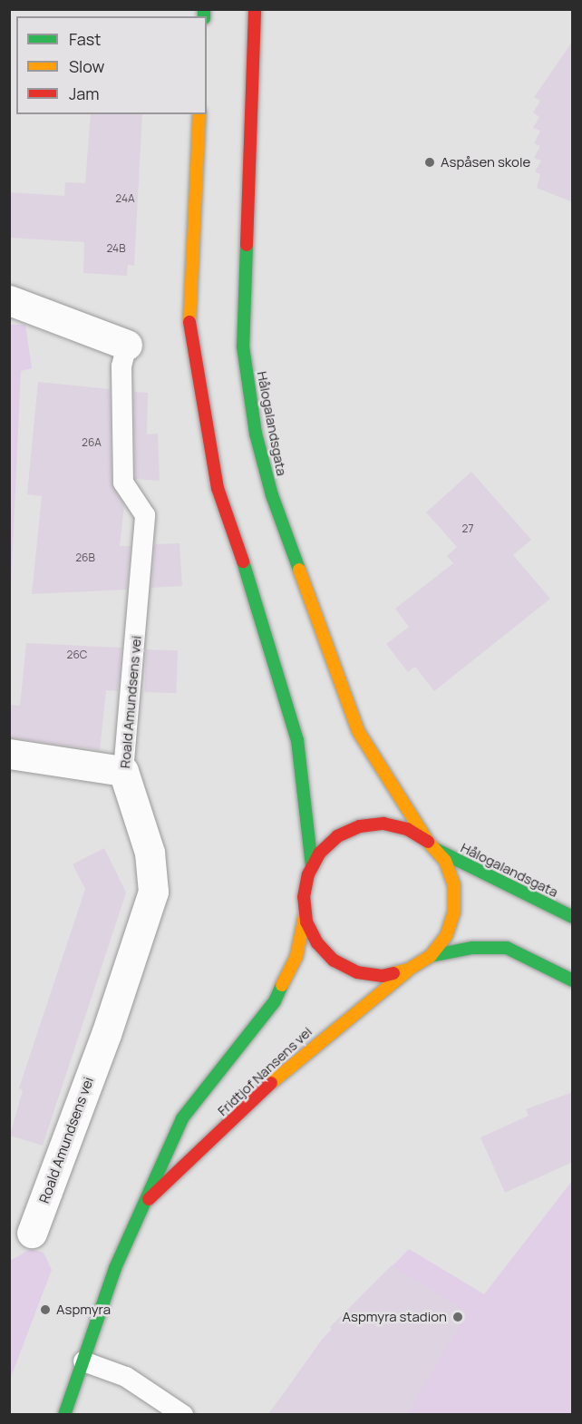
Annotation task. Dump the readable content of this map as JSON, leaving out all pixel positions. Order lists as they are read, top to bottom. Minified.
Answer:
{"streets":{"street":["Hålogalandsgata","Roald Amundsens vei","Fridtjof Nansens vei"]},"crossings":[["Hålogalandsgata","Fridtjof Nansens vei"]],"places":["Aspåsen skole","Aspmyra","Aspmyra stadion"],"house_numbers":["24A","24B","26A","27","26B","26C"],"legend":["Fast","Slow","Jam"]}
